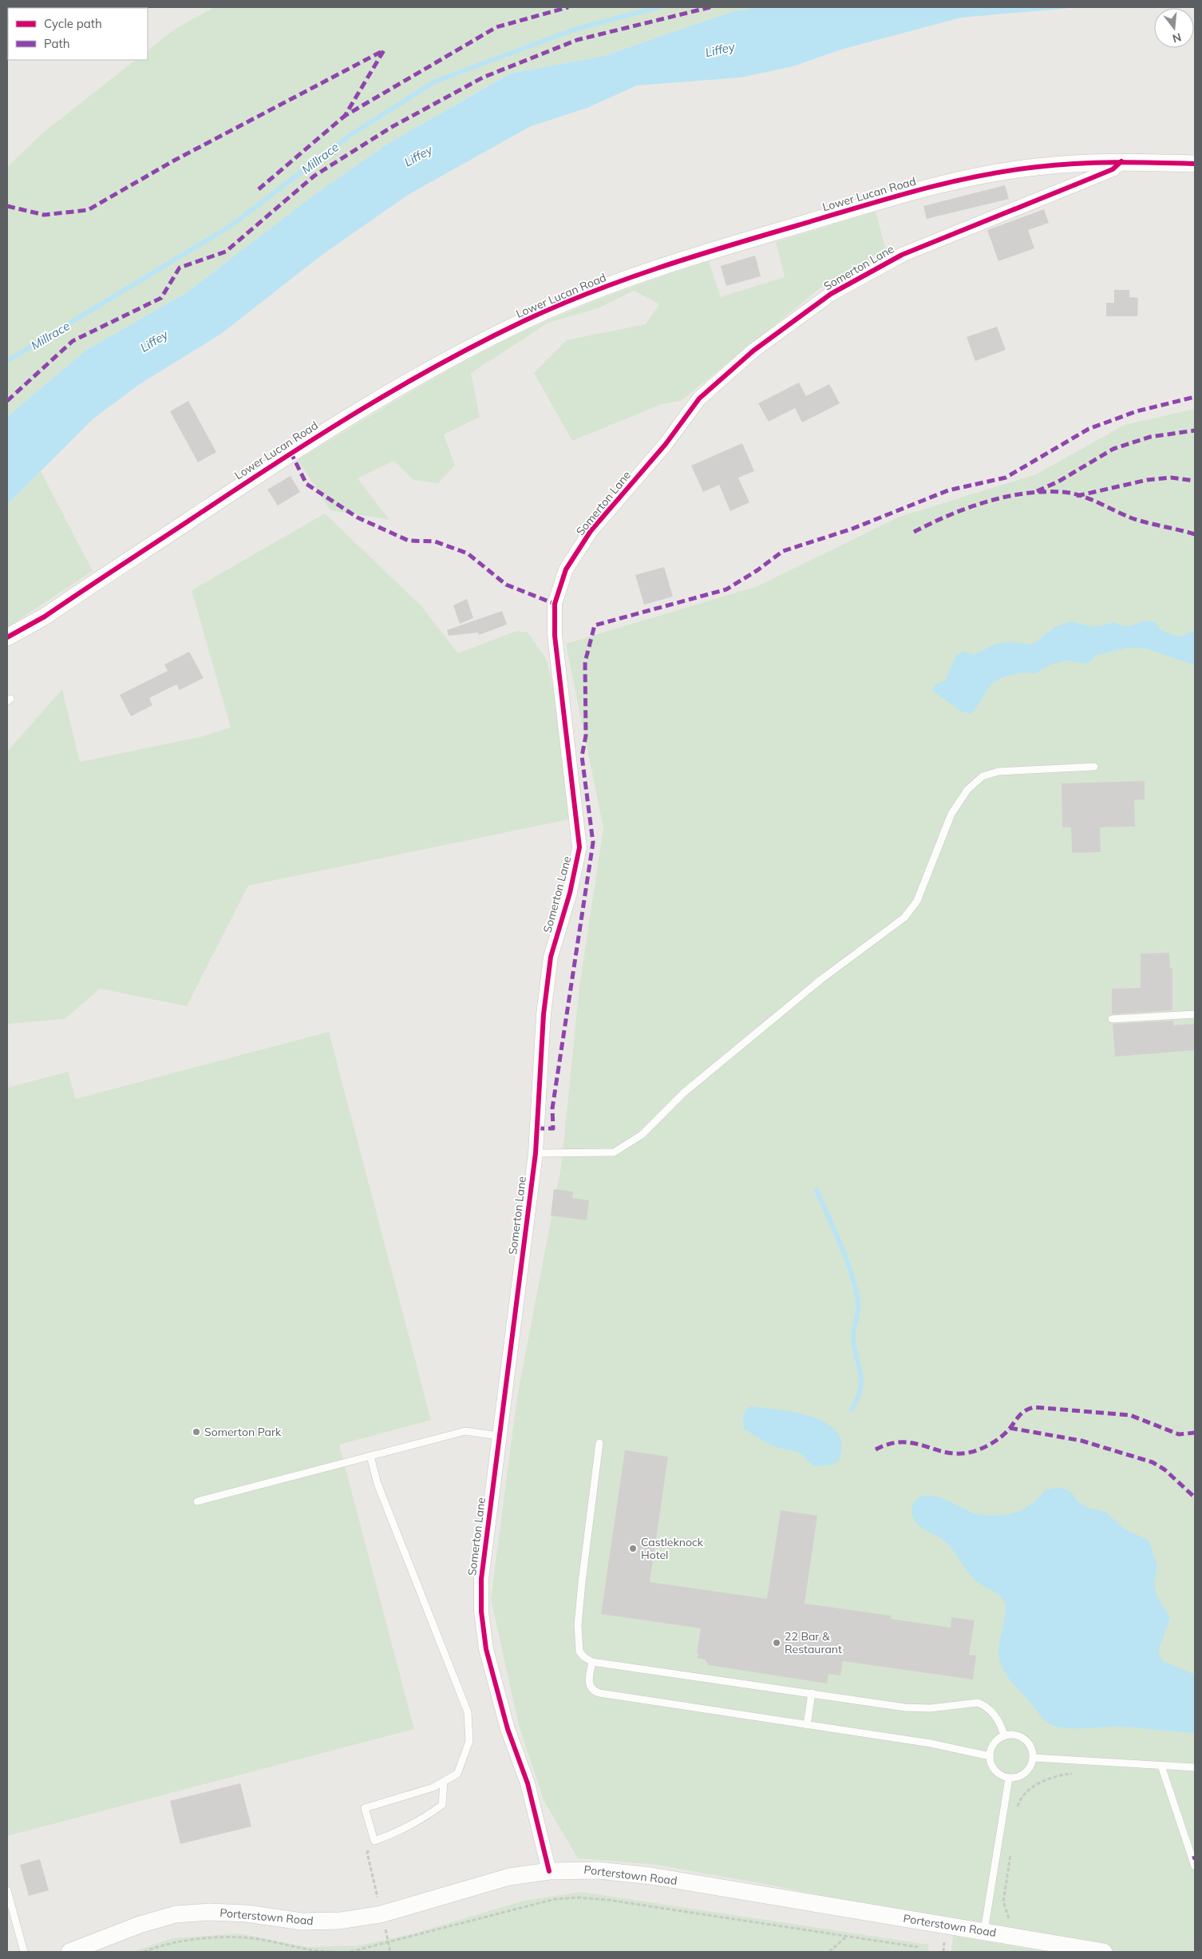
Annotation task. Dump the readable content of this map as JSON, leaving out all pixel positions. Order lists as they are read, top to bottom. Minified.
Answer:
{"streets":{"street":["Lower Lucan Road","Somerton Lane","Porterstown Road"]},"crossings":[["Lower Lucan Road","Somerton Lane"],["Somerton Lane","Porterstown Road"]],"water":["Liffey","Millrace"],"places":["Somerton Park","Castleknock Hotel","22 Bar & Restaurant"],"legend":["Cycle path","Path"],"north":"bottom"}
